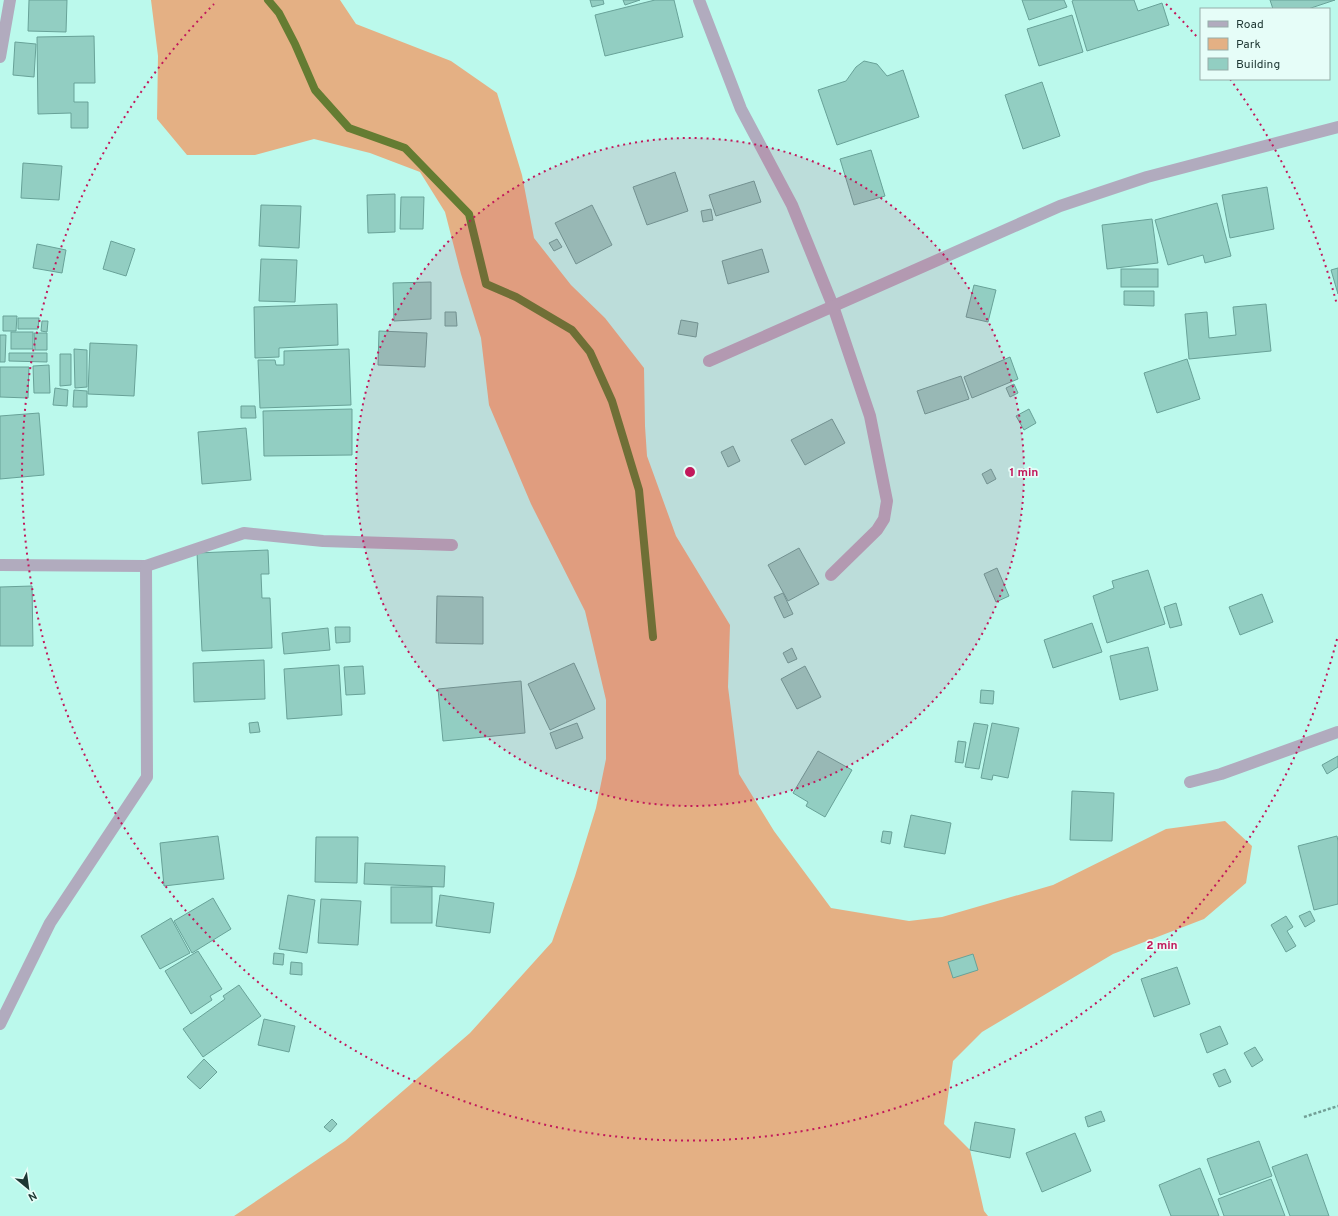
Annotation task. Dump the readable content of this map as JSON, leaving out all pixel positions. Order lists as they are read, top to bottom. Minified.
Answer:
{"legend":["Road","Park","Building"],"north":"bottom right","rings":["1 min","2 min"]}
